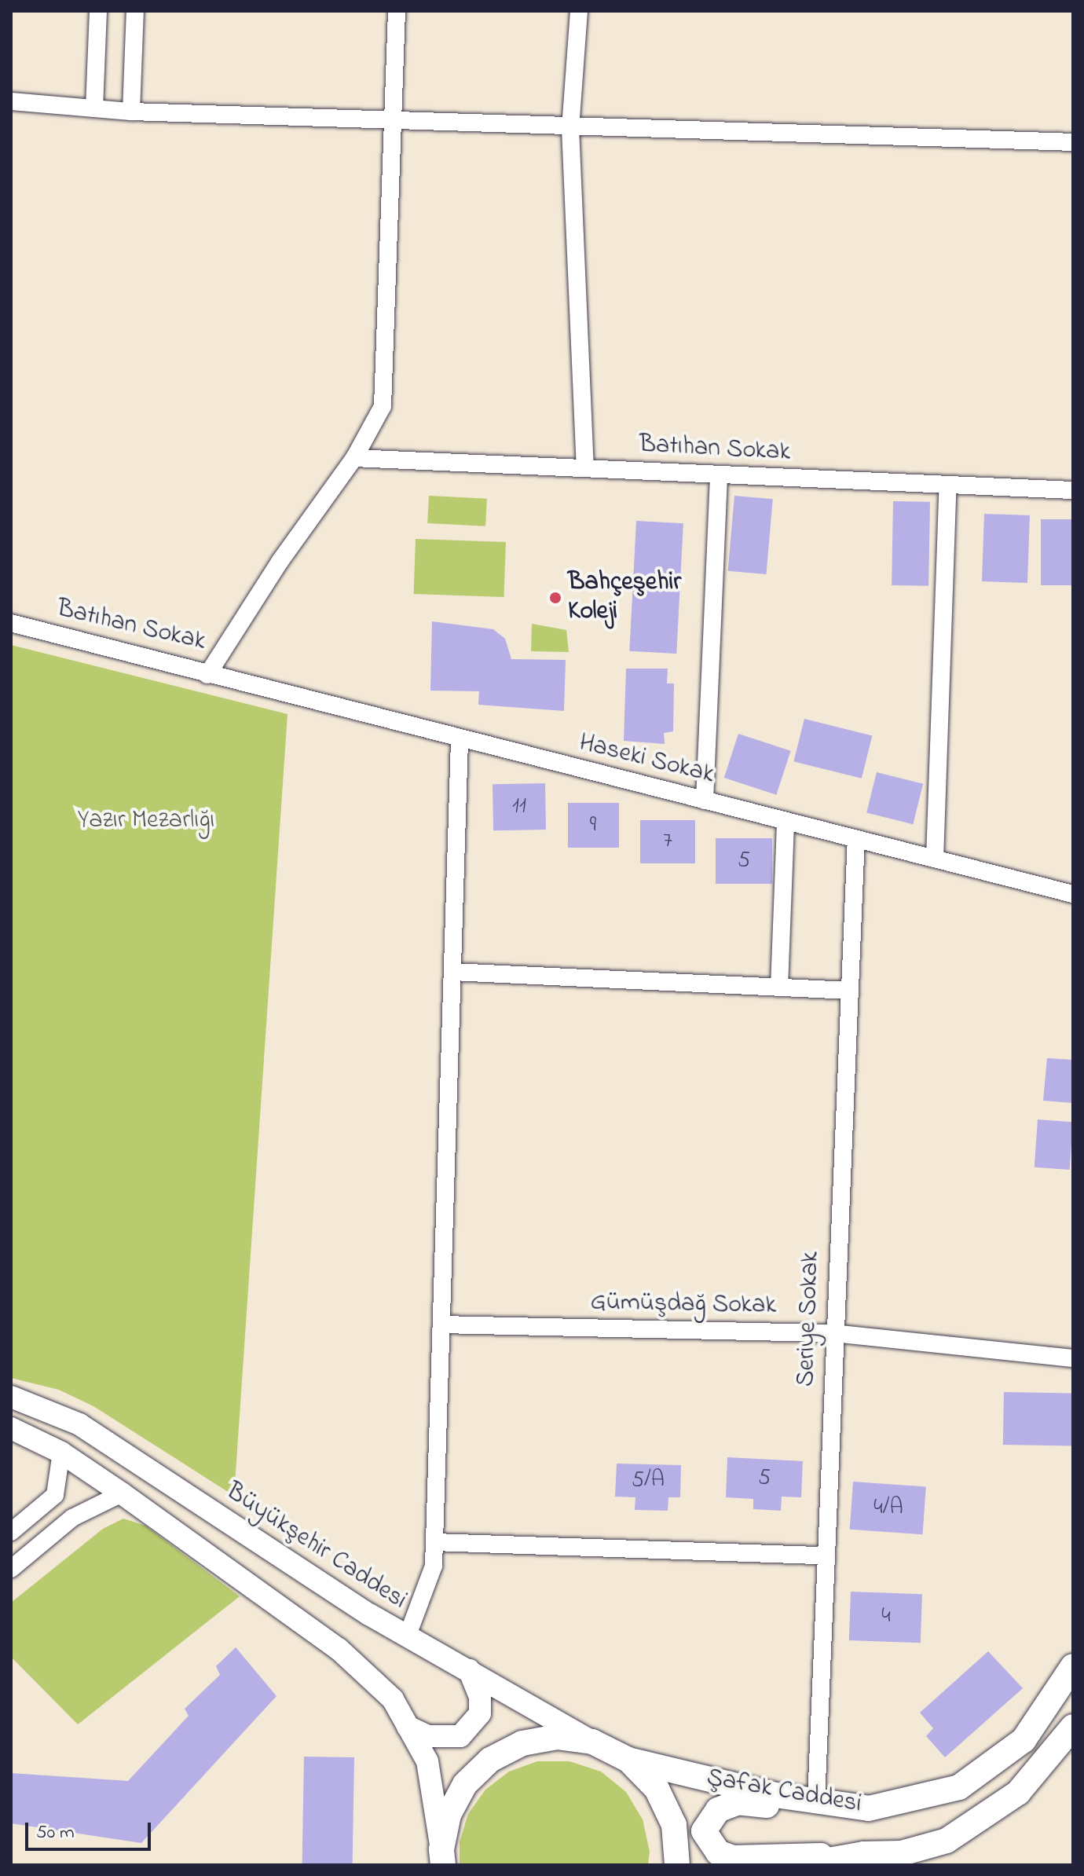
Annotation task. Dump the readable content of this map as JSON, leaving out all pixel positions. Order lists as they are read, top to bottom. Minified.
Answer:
{"streets":{"main road":["Şafak Caddesi"],"street":["Batıhan Sokak","Haseki Sokak","Gümüşdağ Sokak","Seriye Sokak","Büyükşehir Caddesi"]},"crossings":[["Batıhan Sokak","Haseki Sokak"],["Haseki Sokak","Seriye Sokak"],["Gümüşdağ Sokak","Seriye Sokak"],["Seriye Sokak","Şafak Caddesi"]],"parks":["Yazır Mezarlığı"],"places":["Bahçeşehir Koleji"],"house_numbers":["11","9","7","5","5","5/A","4/A","4"],"scale_bar":"50 m"}
